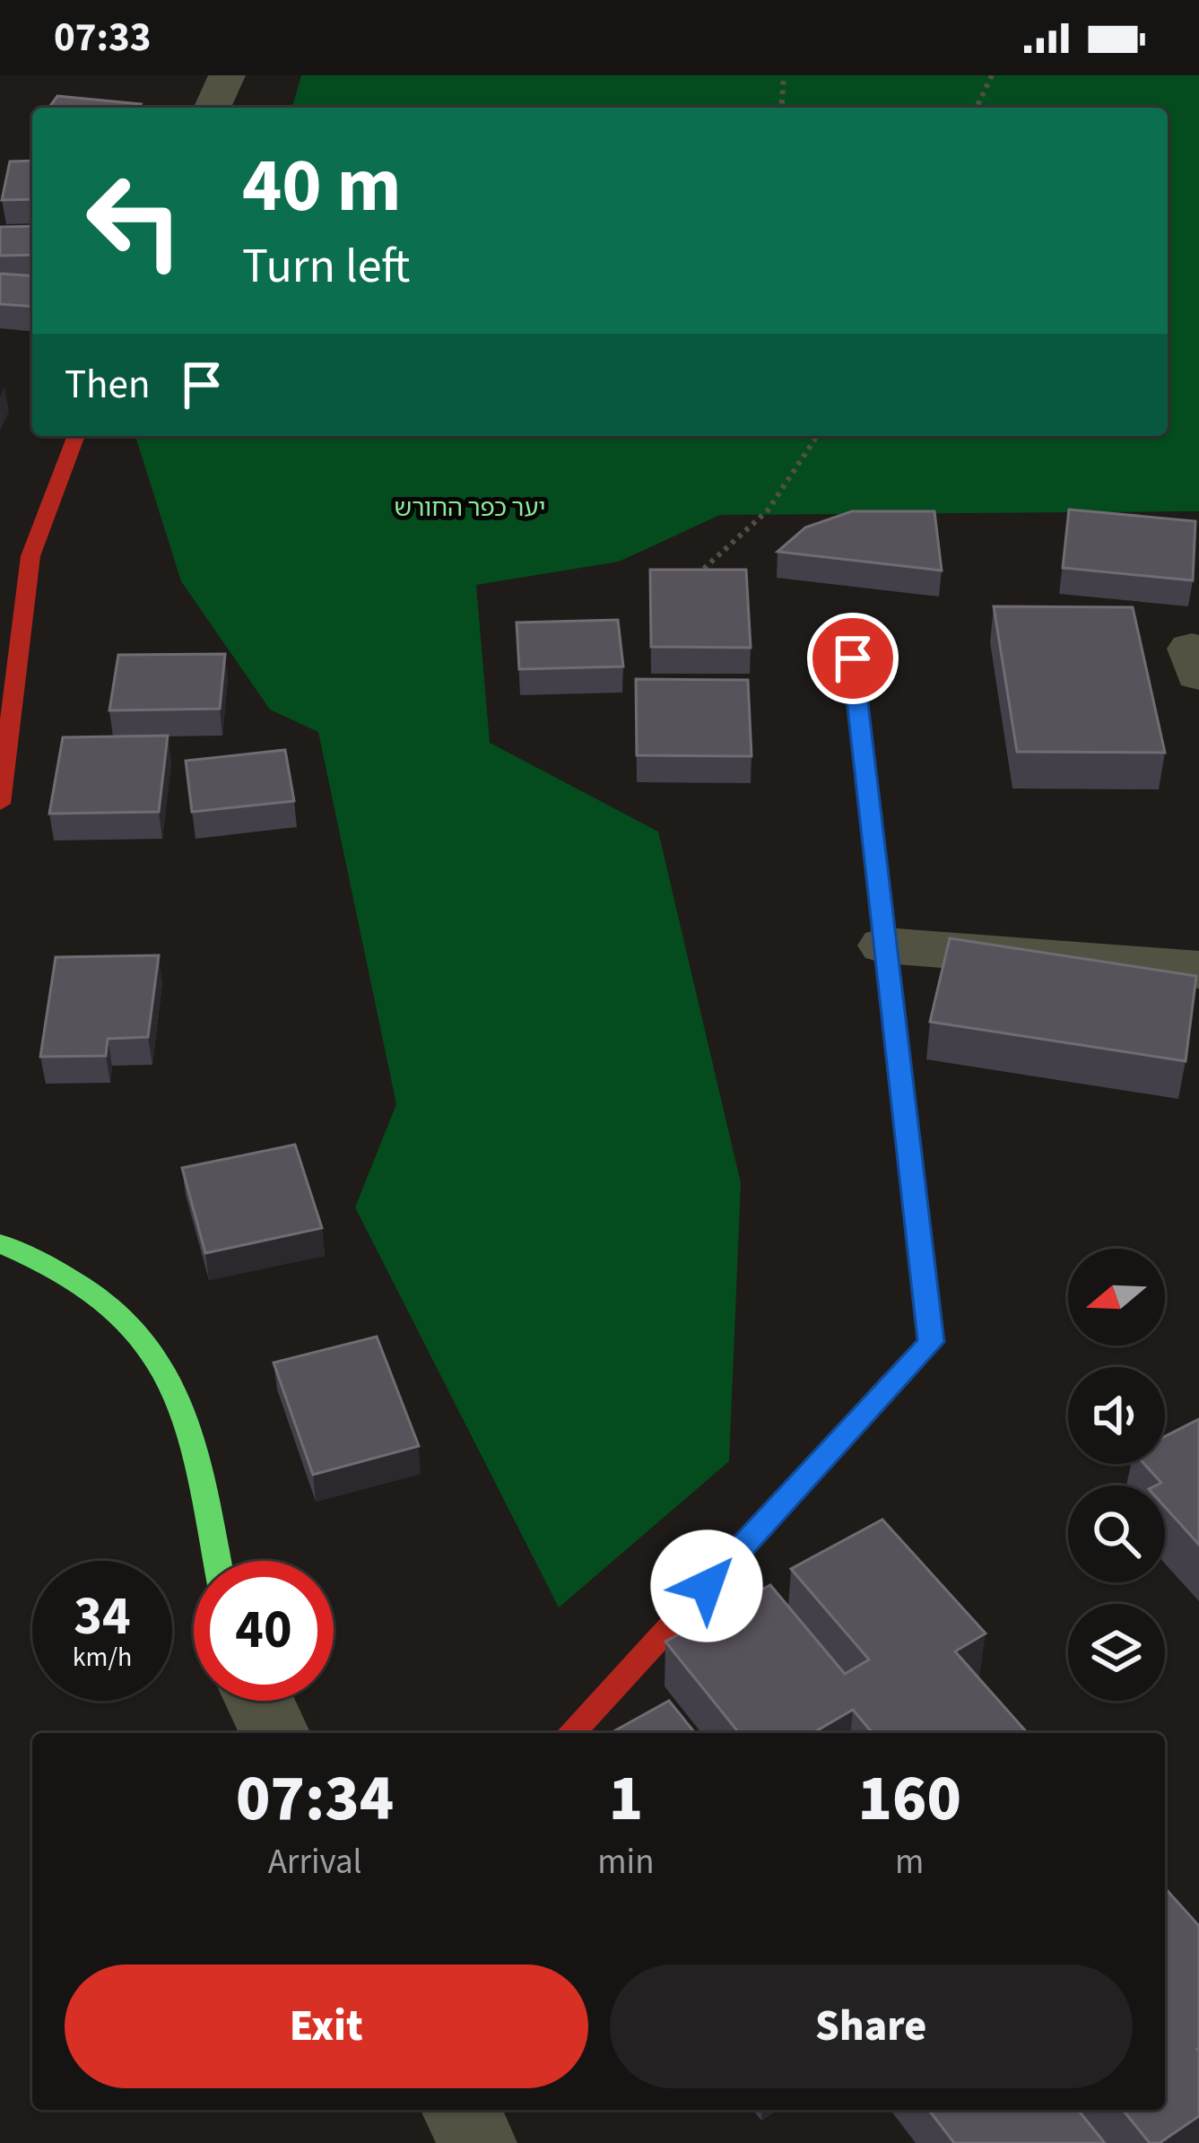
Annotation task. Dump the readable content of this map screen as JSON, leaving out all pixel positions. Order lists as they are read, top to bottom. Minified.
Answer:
{"parks":["יער כפר החורש"],"north":"left","page":{"status":"07:33","turn":["40 m","Turn left"],"then":"Then","speed":"34 km/h","limit":"40","eta":["07:34","Arrival","1","min","160","m"],"buttons":["Exit","Share"]}}
